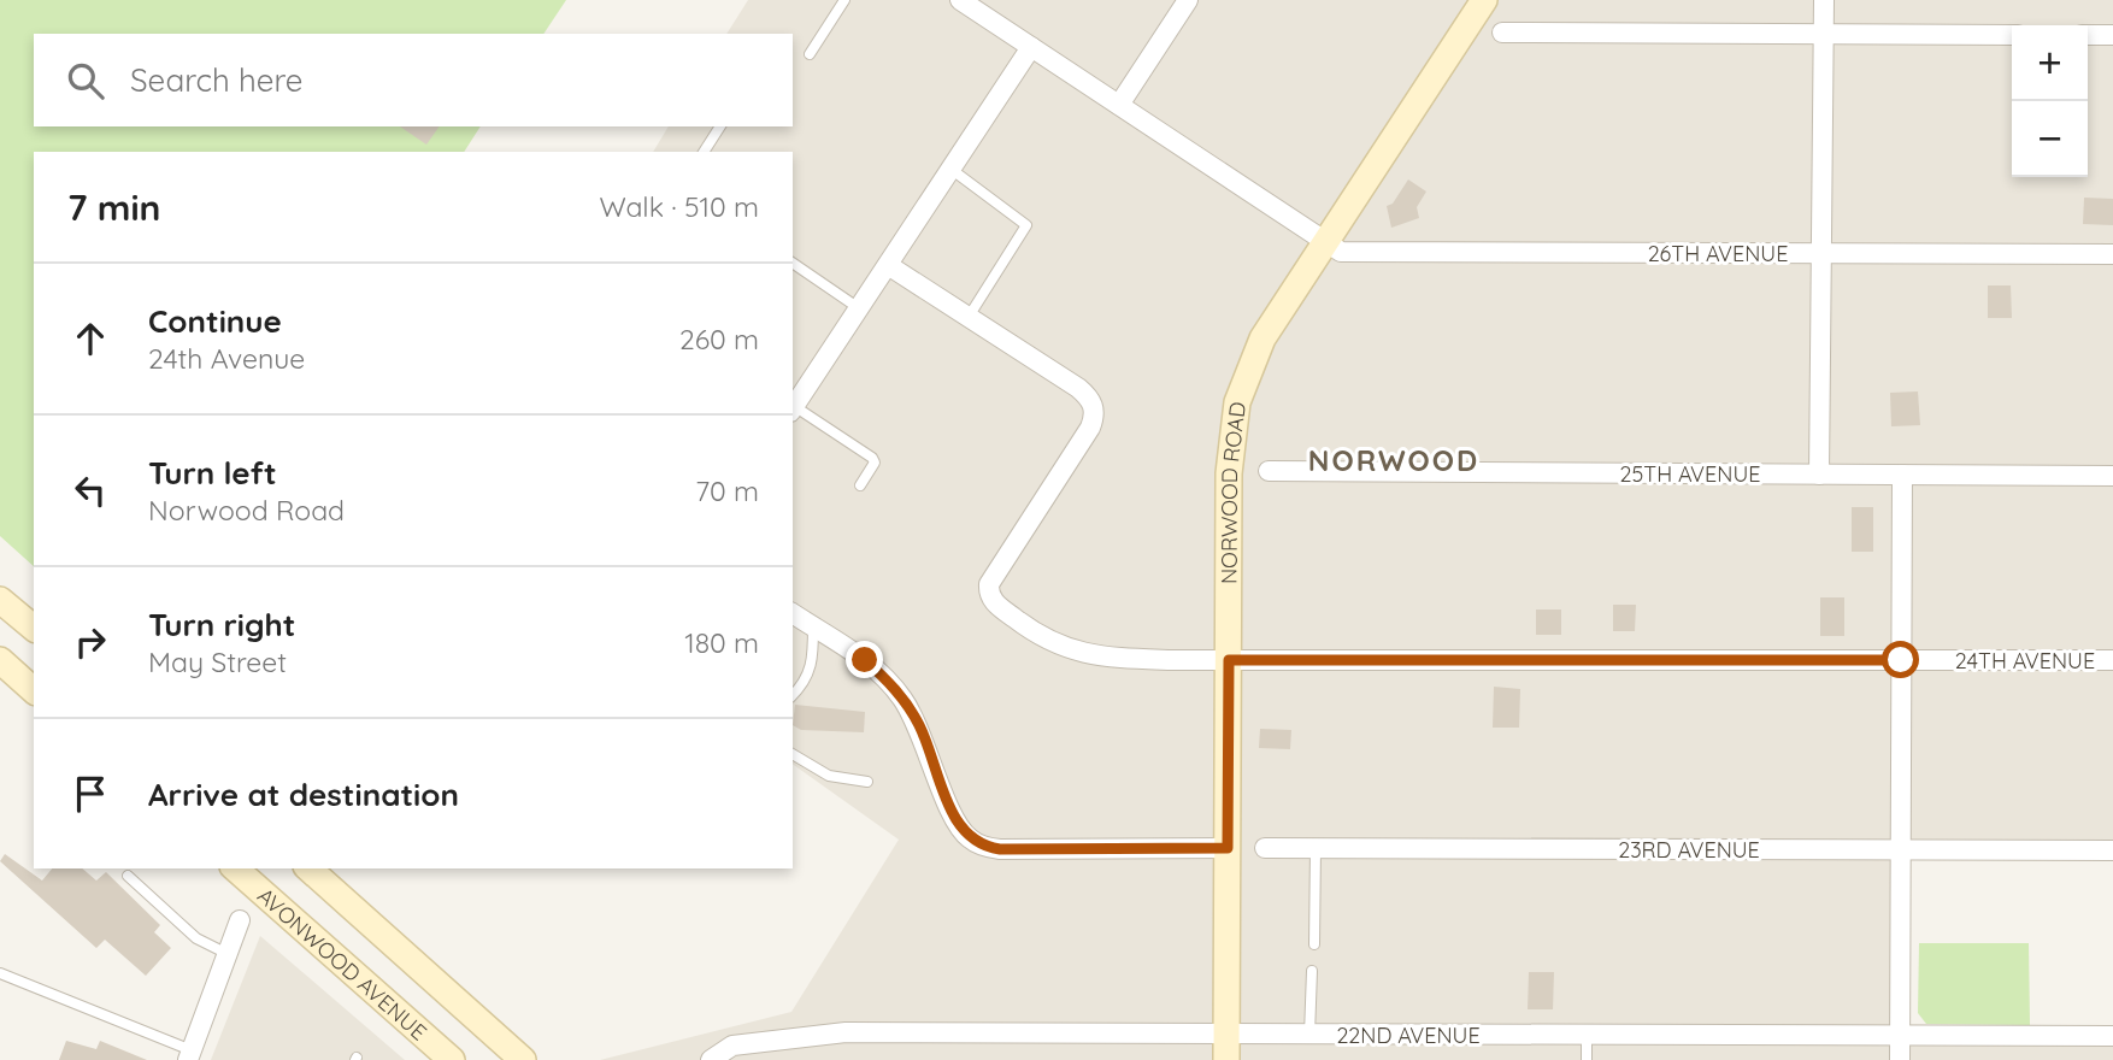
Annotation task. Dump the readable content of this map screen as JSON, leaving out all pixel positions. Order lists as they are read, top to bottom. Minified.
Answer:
{"streets":{"street":["26TH AVENUE","25TH AVENUE","NORWOOD ROAD","24TH AVENUE","23RD AVENUE","AVONWOOD AVENUE","22ND AVENUE"]},"crossings":[["26TH AVENUE","NORWOOD ROAD"],["NORWOOD ROAD","24TH AVENUE"],["NORWOOD ROAD","22ND AVENUE"]],"districts":["NORWOOD"],"page":{"map_buttons":["+","−"],"search":"Search here","heading":["7 min","Walk · 510 m"],"list":[["Continue","24th Avenue","260 m"],["Turn left","Norwood Road","70 m"],["Turn right","May Street","180 m"],"Arrive at destination"]}}
